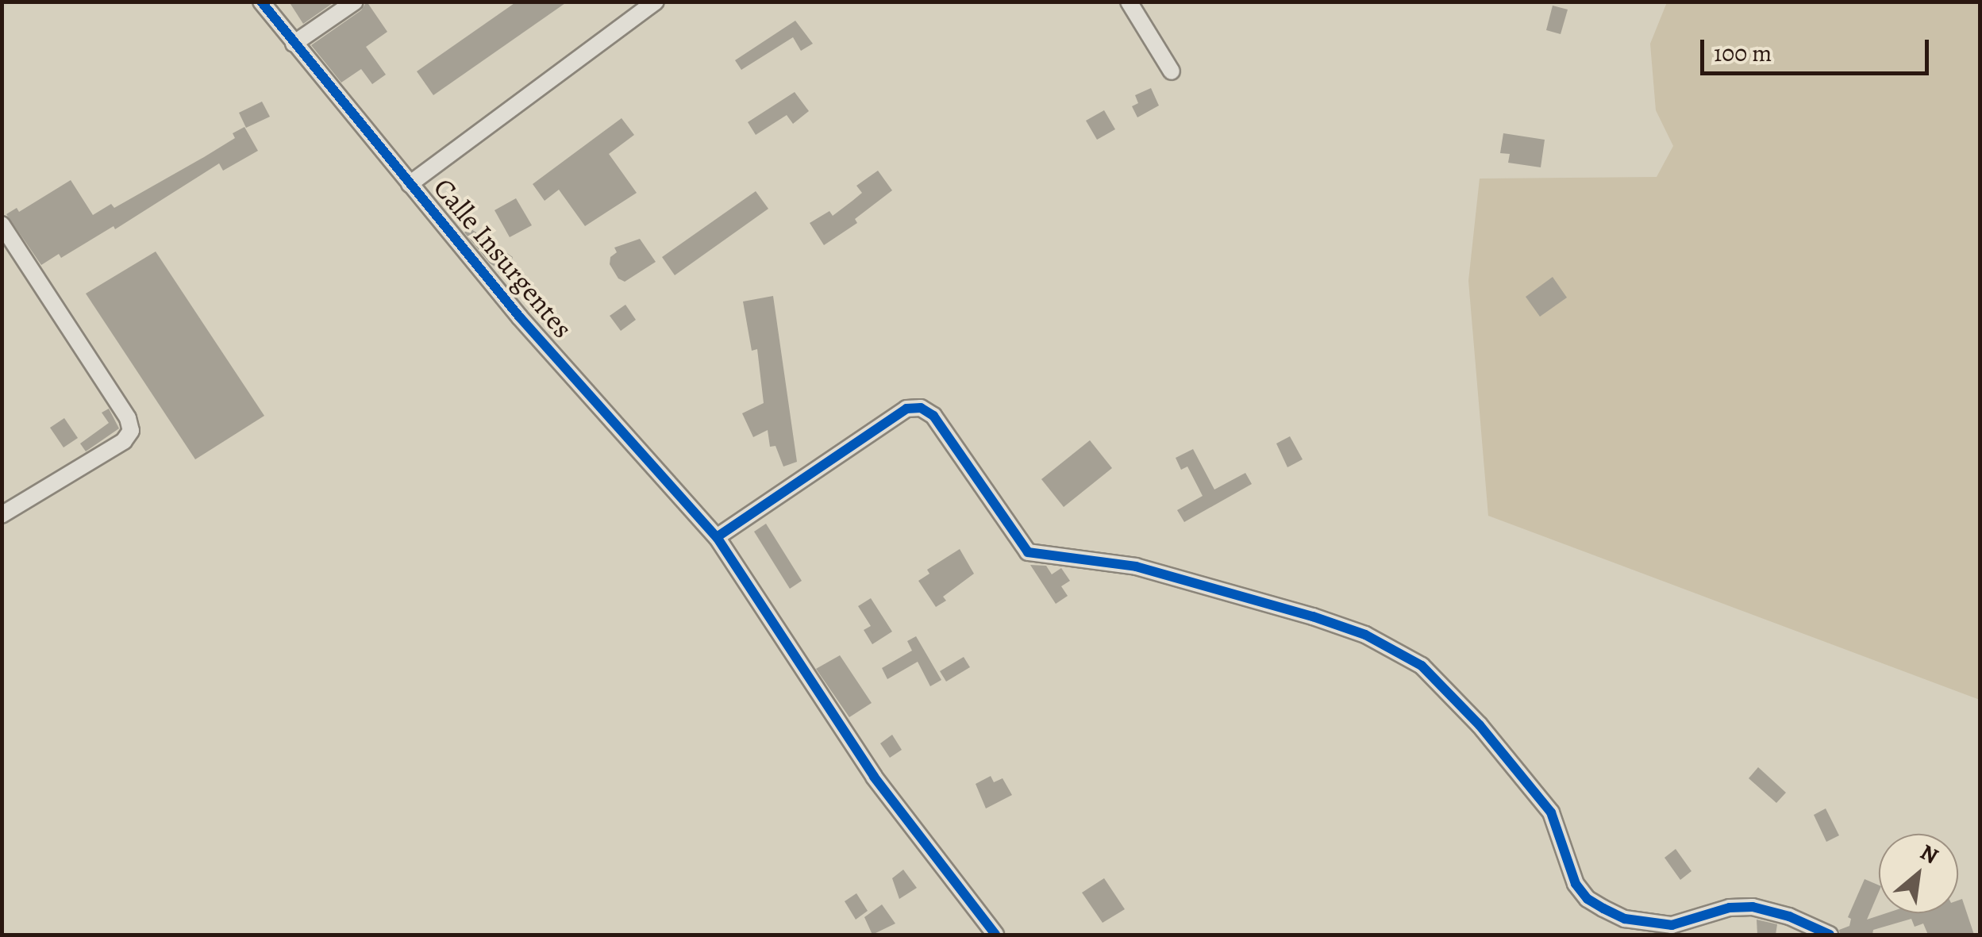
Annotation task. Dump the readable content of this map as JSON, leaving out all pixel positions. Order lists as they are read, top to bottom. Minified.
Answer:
{"streets":{"street":["Calle Insurgentes"]},"scale_bar":"100 m","north":"top right"}
